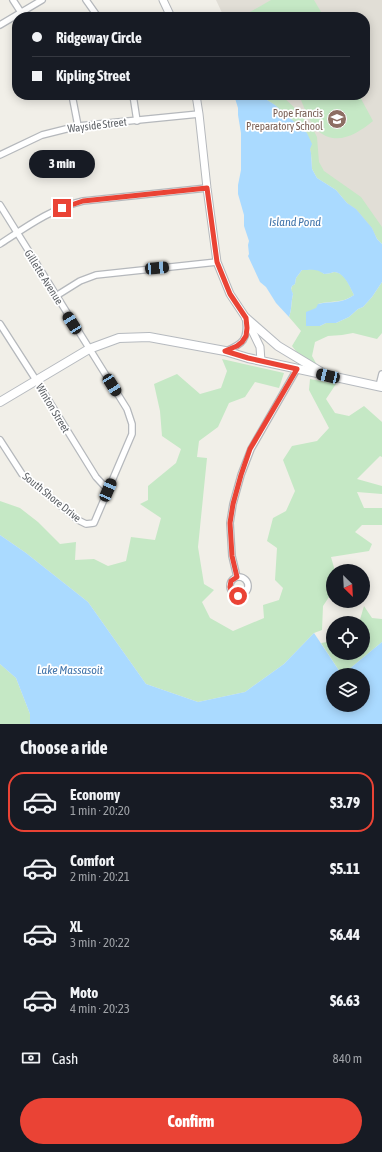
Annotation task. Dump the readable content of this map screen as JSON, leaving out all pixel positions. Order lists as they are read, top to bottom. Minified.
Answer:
{"streets":{"street":["Wayside Street","Gillette Avenue","Winton Street","South Shore Drive"]},"crossings":[["Gillette Avenue","South Shore Drive"],["Winton Street","South Shore Drive"]],"water":["Island Pond","Lake Massasoit"],"places":{"school or university":["Pope Francis Preparatory School"]},"north":"bottom right","page":{"banner":["Ridgeway Circle","Kipling Street"],"bubble":"3 min","heading":"Choose a ride","list":[{"name":"Economy","note":"1 min · 20:20","value":"$3.79"},{"name":"Comfort","note":"2 min · 20:21","value":"$5.11"},{"name":"XL","note":"3 min · 20:22","value":"$6.44"},{"name":"Moto","note":"4 min · 20:23","value":"$6.63"}],"pay":["Cash","840 m"],"buttons":"Confirm"}}
